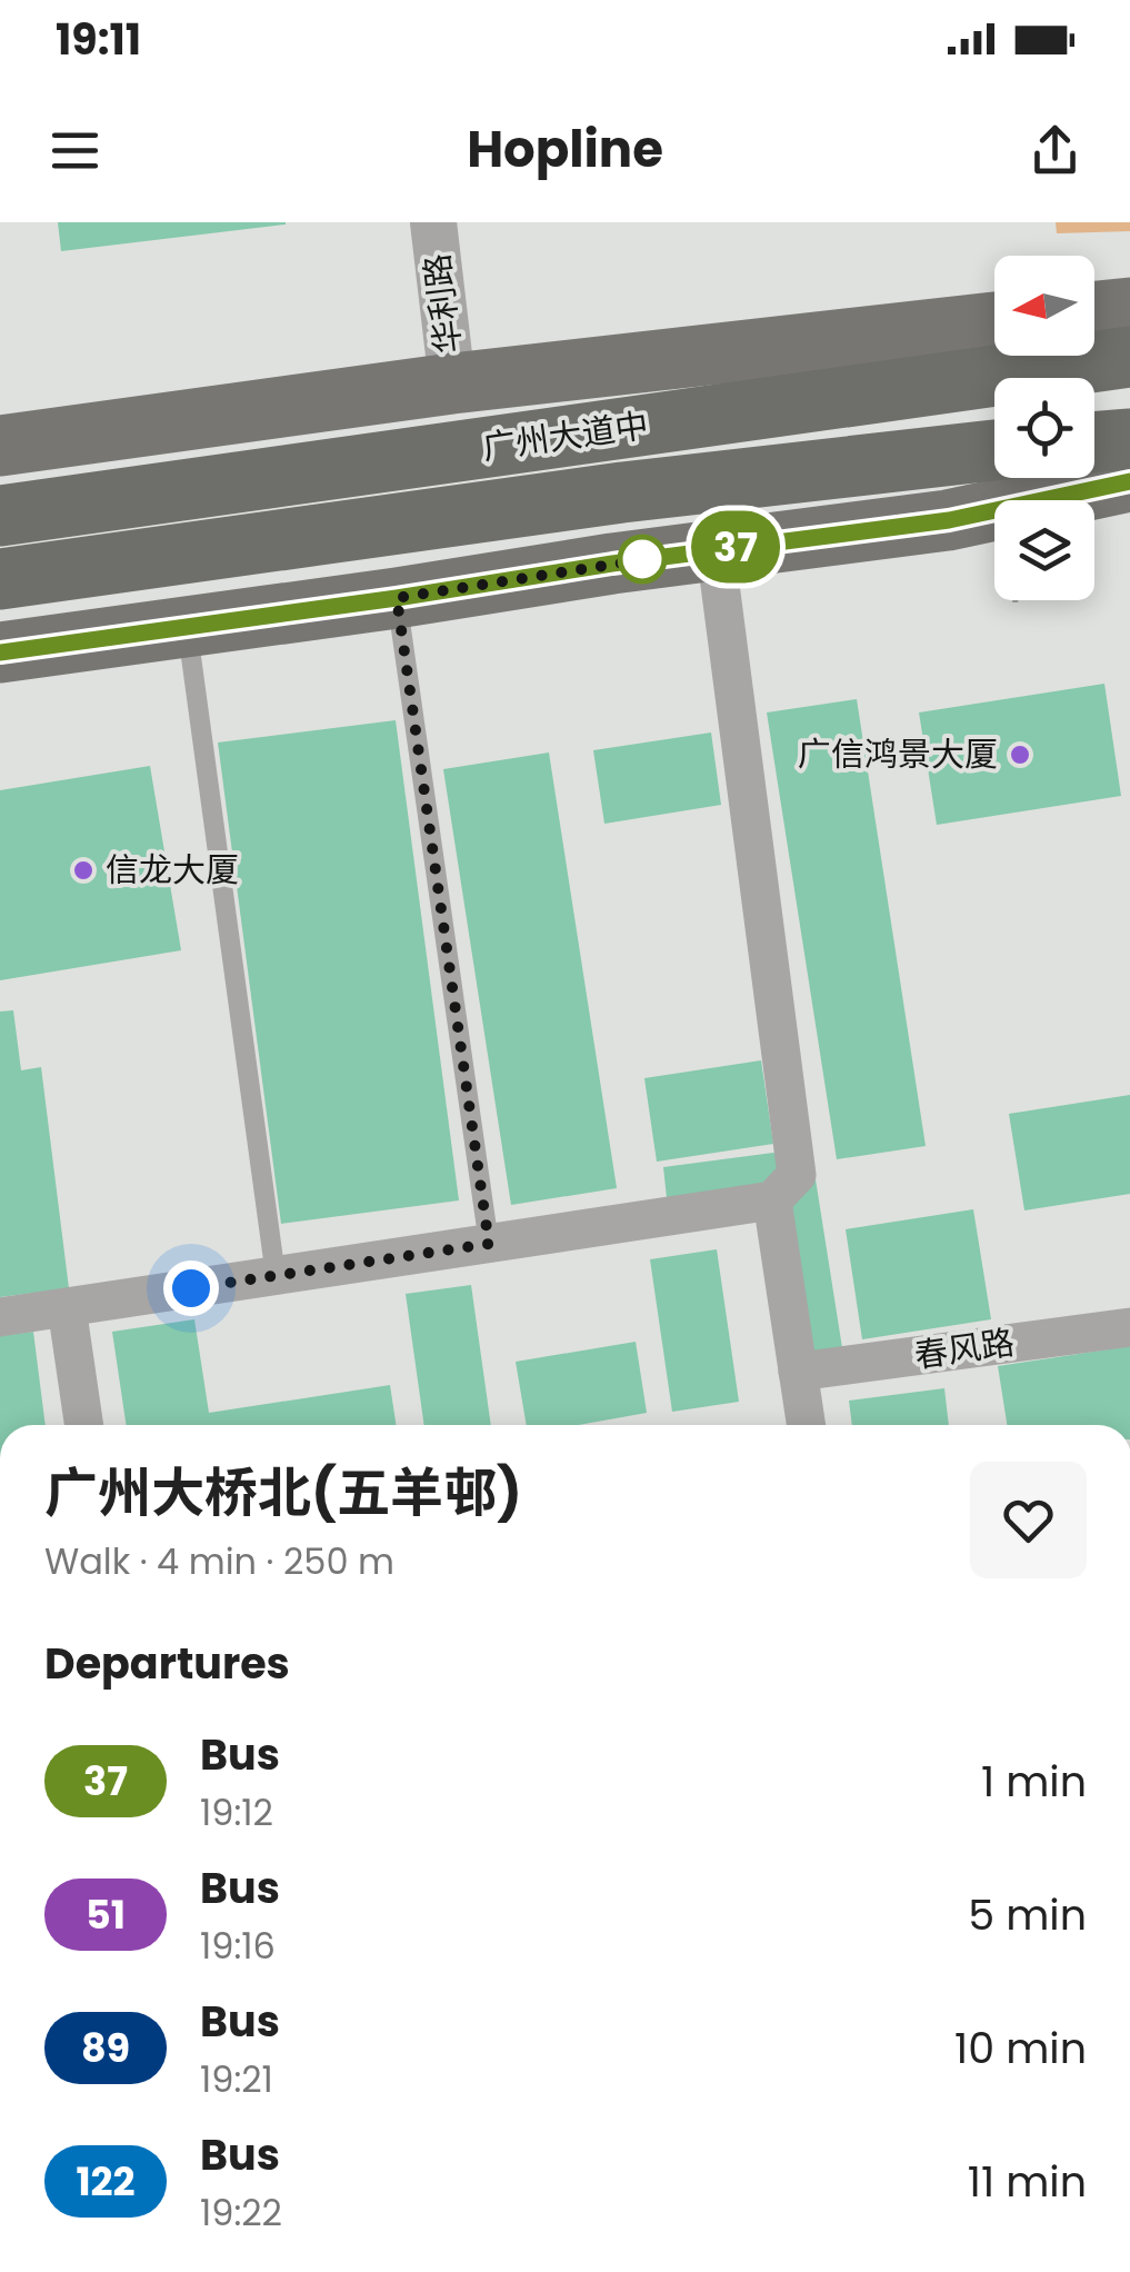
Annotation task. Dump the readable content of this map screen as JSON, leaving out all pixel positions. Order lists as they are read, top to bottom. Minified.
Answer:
{"streets":{"highway":["广州大道中"],"street":["华利路","春风路"]},"crossings":[["华利路","广州大道中"]],"places":["广信鸿景大厦","信龙大厦"],"lines":["bus line 37"],"north":"left","page":{"status":"19:11","header":"Hopline","on_map":"37","heading":[["广州大桥北(五羊邨)","Walk · 4 min · 250 m"],"Departures"],"list":[{"mark":"37","name":"Bus","note":"19:12","value":"1 min"},{"mark":"51","name":"Bus","note":"19:16","value":"5 min"},{"mark":"89","name":"Bus","note":"19:21","value":"10 min"},{"mark":"122","name":"Bus","note":"19:22","value":"11 min"}]}}
